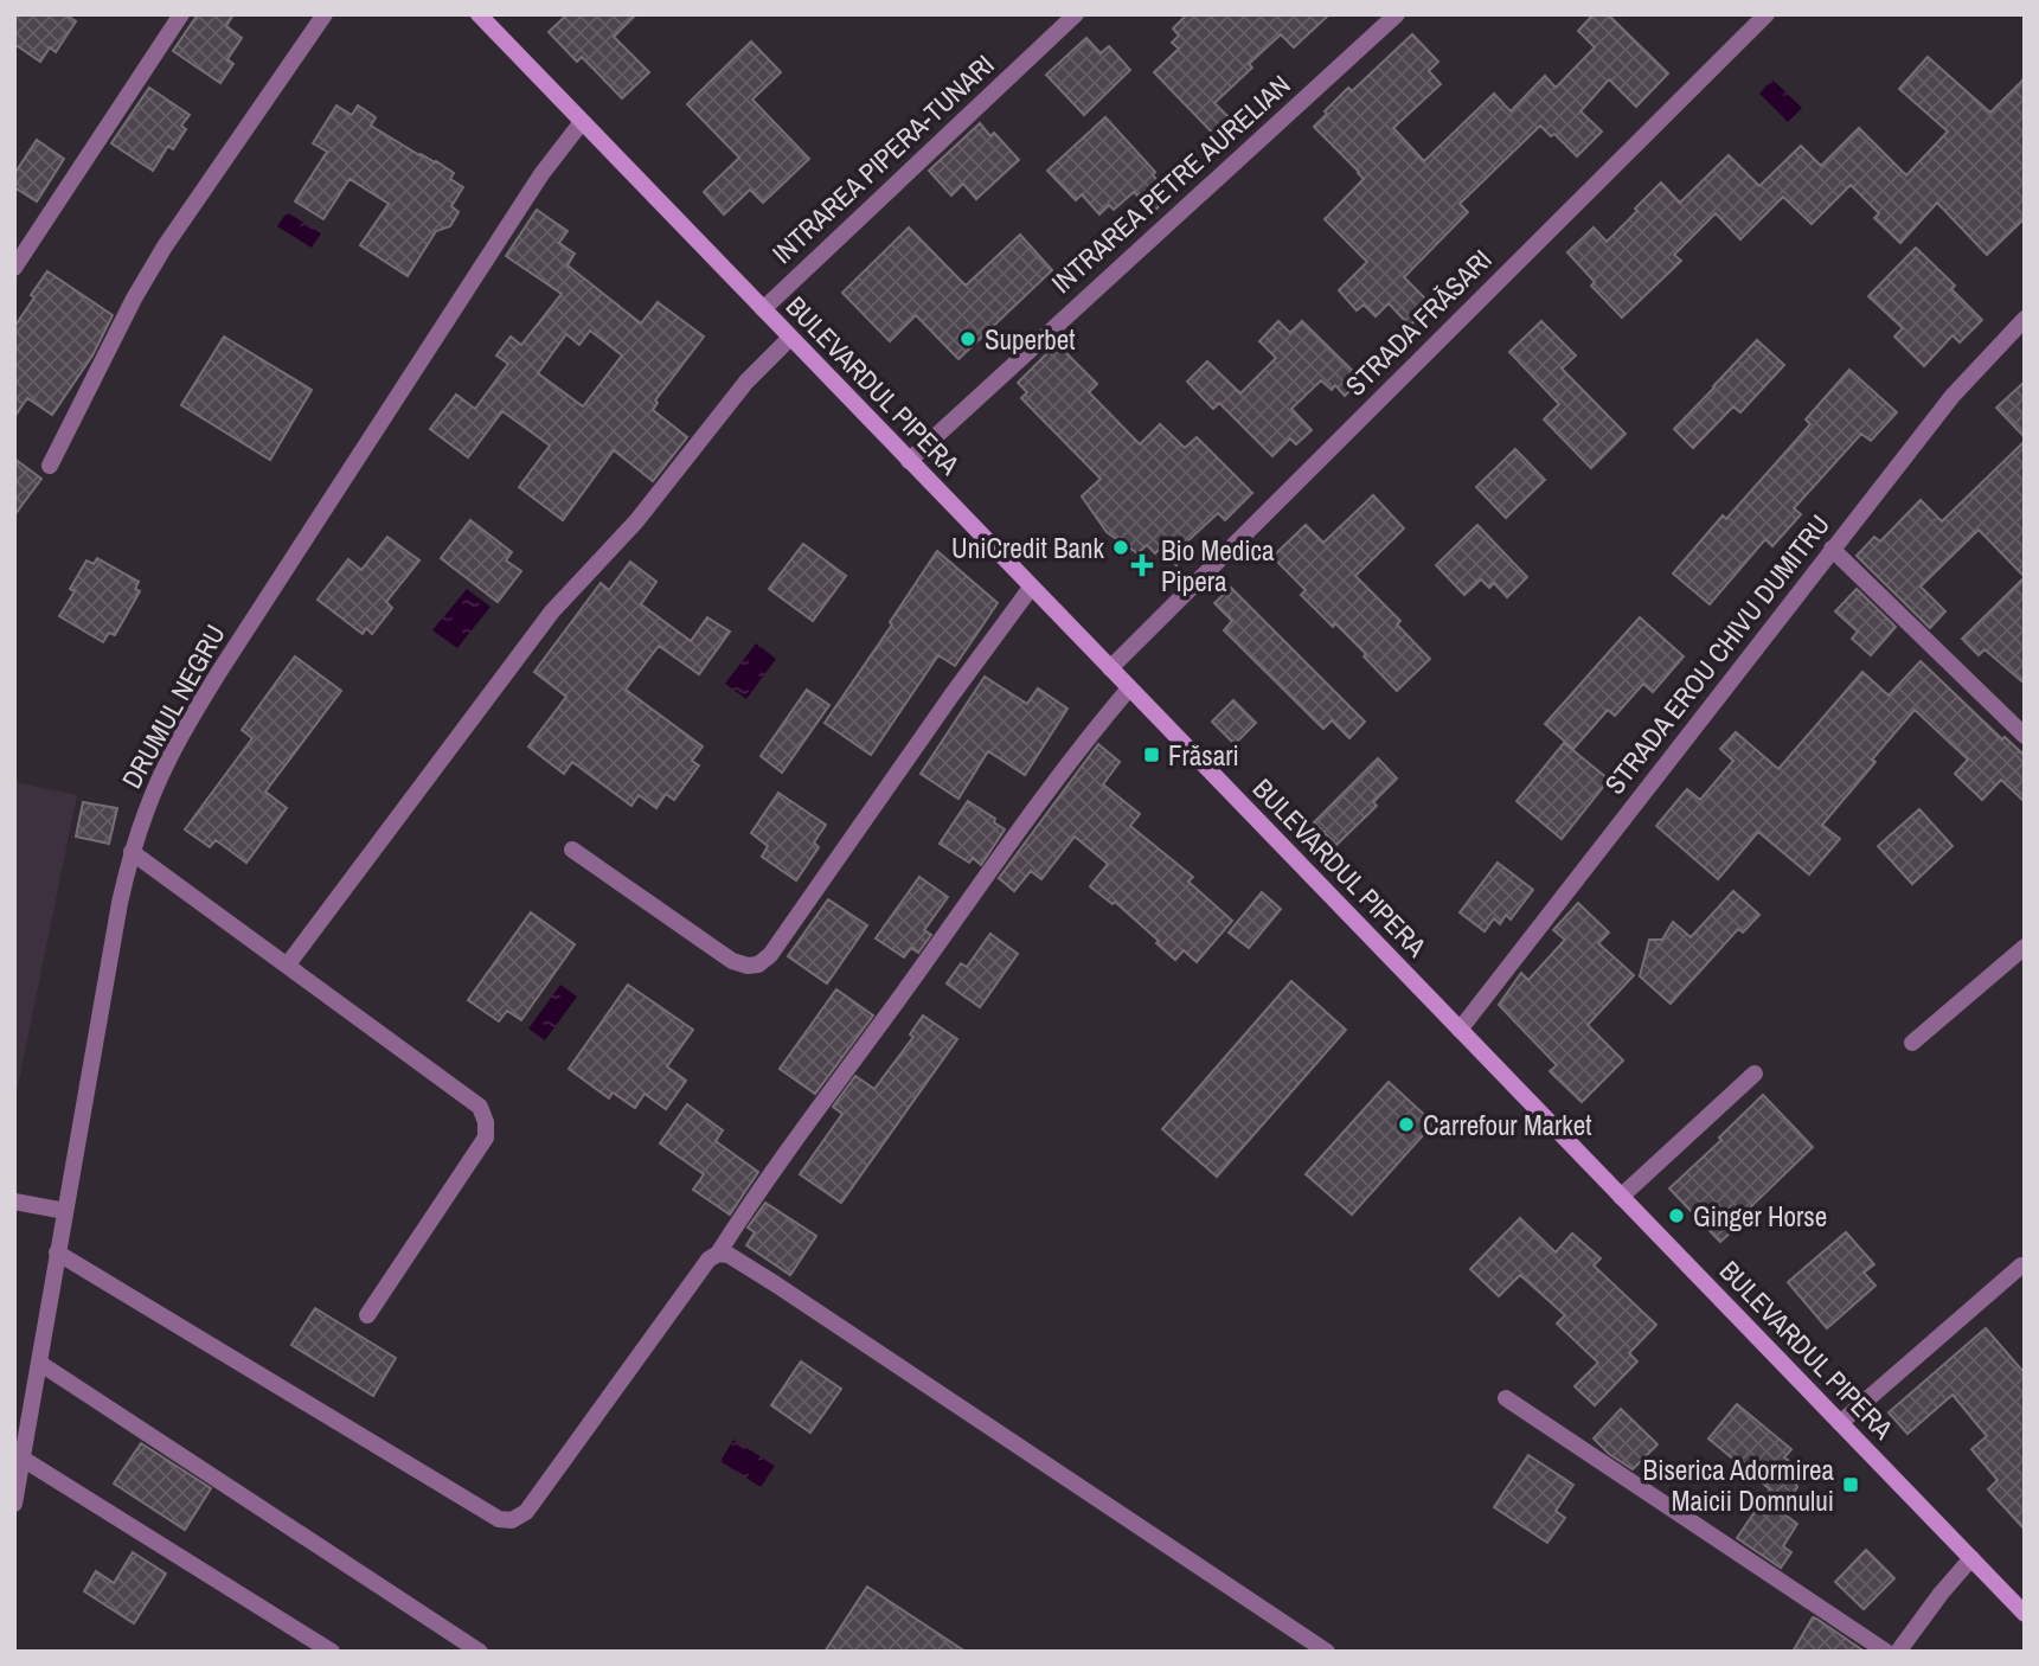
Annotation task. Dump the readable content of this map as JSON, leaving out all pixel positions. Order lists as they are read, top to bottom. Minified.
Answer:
{"streets":{"main road":["BULEVARDUL PIPERA"],"street":["INTRAREA PIPERA-TUNARI","INTRAREA PETRE AURELIAN","STRADA FRĂSARI","STRADA EROU CHIVU DUMITRU","DRUMUL NEGRU"]},"crossings":[["INTRAREA PIPERA-TUNARI","BULEVARDUL PIPERA"],["INTRAREA PETRE AURELIAN","BULEVARDUL PIPERA"],["STRADA FRĂSARI","BULEVARDUL PIPERA"],["BULEVARDUL PIPERA","STRADA EROU CHIVU DUMITRU"],["BULEVARDUL PIPERA","DRUMUL NEGRU"]],"places":{"other":["Superbet","UniCredit Bank","Carrefour Market","Ginger Horse"],"health":["Bio Medica Pipera"],"transit":["Frăsari","Biserica Adormirea Maicii Domnului"]}}
